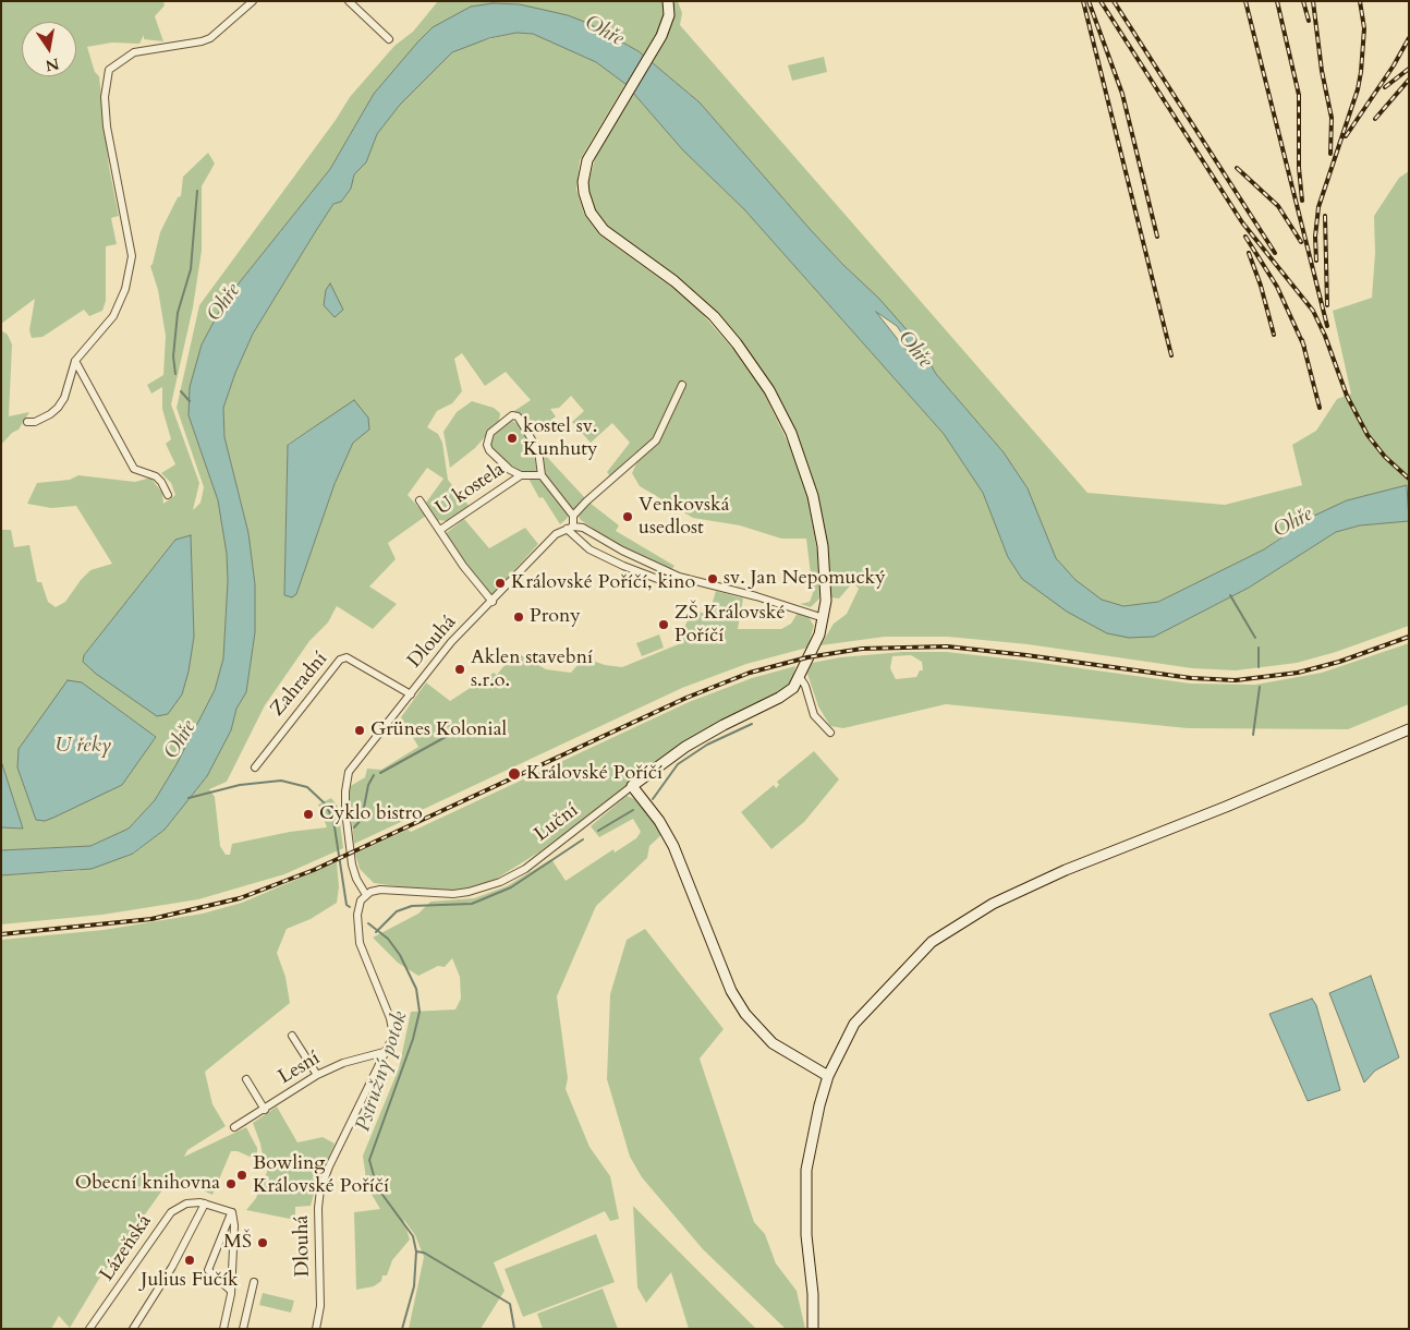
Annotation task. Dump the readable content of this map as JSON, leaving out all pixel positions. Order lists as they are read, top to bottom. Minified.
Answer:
{"streets":{"street":["U kostela","Dlouhá","Zahradní","Luční","Lesní","Lázeňská"]},"crossings":[["U kostela","Dlouhá"],["Dlouhá","Zahradní"],["Dlouhá","Luční"],["Dlouhá","Lesní"]],"water":["Ohře","U řeky","Pstružný potok"],"places":["kostel sv. Kunhuty","Venkovská usedlost","sv. Jan Nepomucký","Královské Poříčí, kino","Prony","ZŠ Královské Poříčí","Aklen stavební s.r.o.","Grünes Kolonial","Královské Poříčí","Cyklo bistro","Bowling Královské Poříčí","Obecní knihovna","MŠ","Julius Fučík"],"north":"bottom"}
